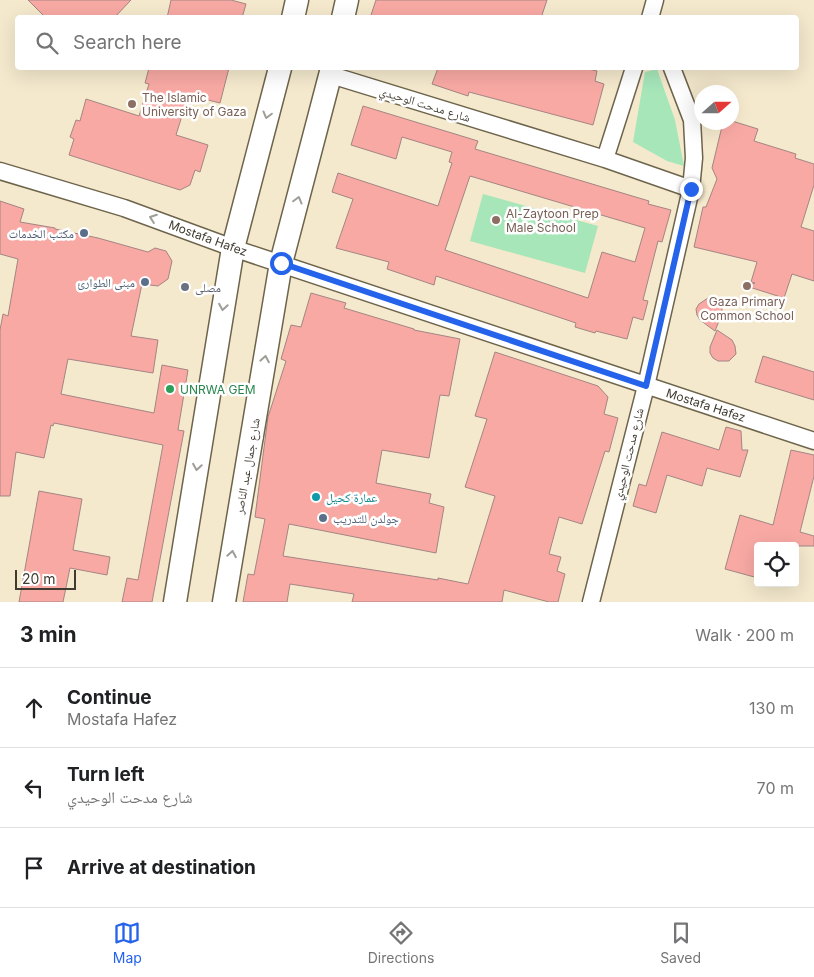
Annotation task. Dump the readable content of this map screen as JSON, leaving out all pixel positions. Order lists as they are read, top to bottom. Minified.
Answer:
{"streets":{"main road":["شارع جمال عبد الناصر"],"street":["شارع مدحت الوحيدي","Mostafa Hafez"]},"crossings":[["شارع مدحت الوحيدي","Mostafa Hafez"],["شارع مدحت الوحيدي","شارع جمال عبد الناصر"],["Mostafa Hafez","شارع جمال عبد الناصر"]],"places":["The Islamic University of Gaza","Al-Zaytoon Prep Male School","مكتب الخدمات","مبنى الطوارئ","Gaza Primary Common School","مصلى","UNRWA GEM","عمارة كحيل","جولدن للتدريب"],"scale_bar":"20 m","north":"right","page":{"search":"Search here","scale":"20 m","heading":["3 min","Walk · 200 m"],"list":[["Continue","Mostafa Hafez","130 m"],["Turn left","شارع مدحت الوحيدي","70 m"],"Arrive at destination"],"nav":["Map","Directions","Saved"]}}
